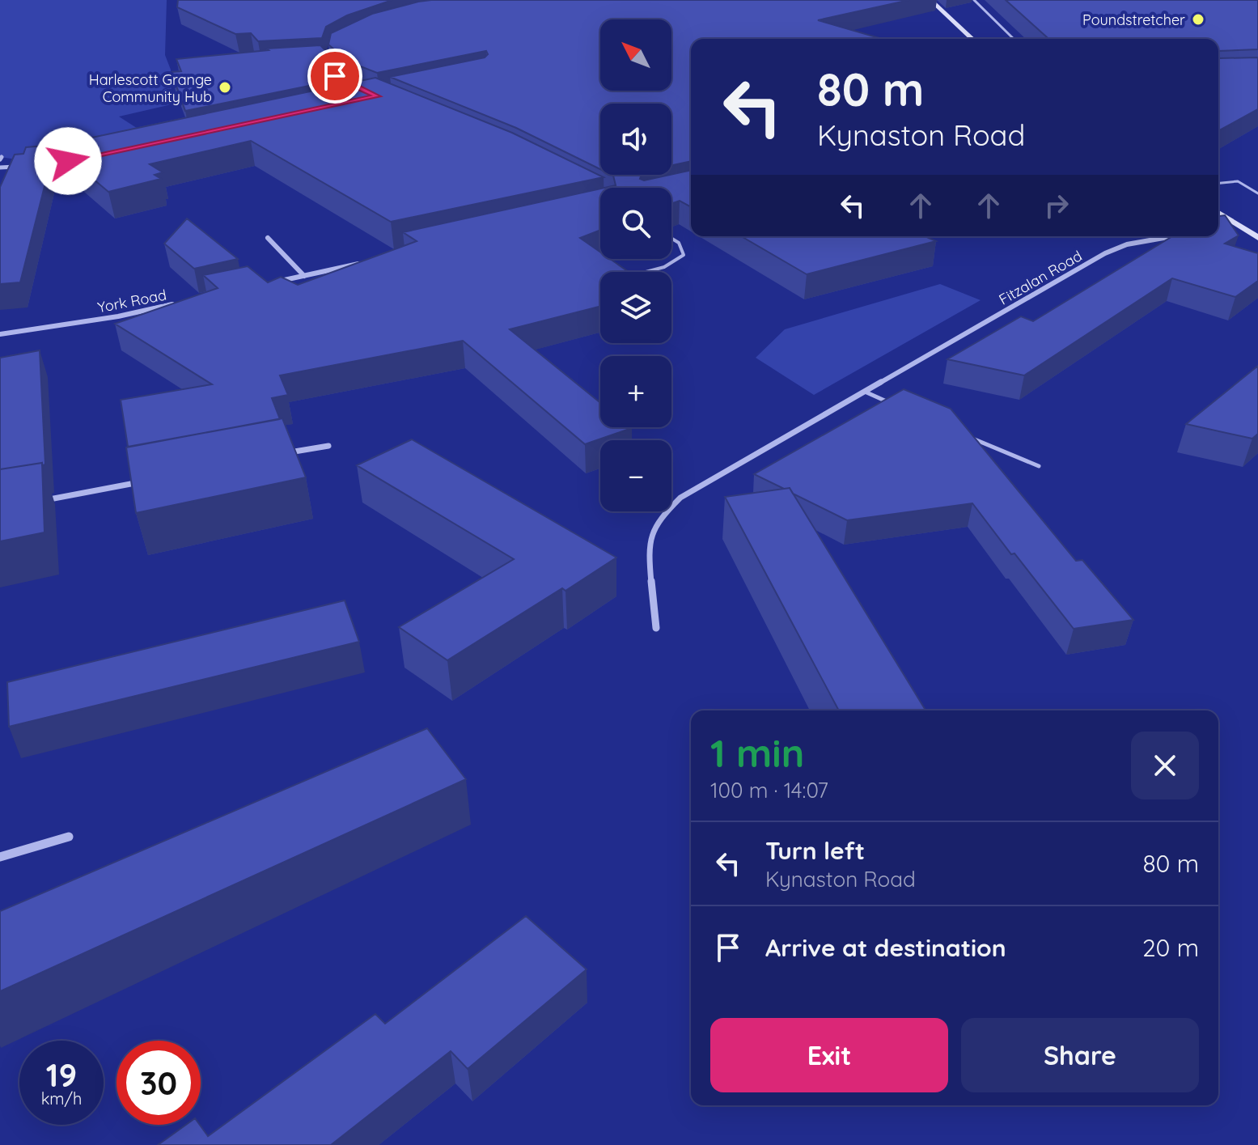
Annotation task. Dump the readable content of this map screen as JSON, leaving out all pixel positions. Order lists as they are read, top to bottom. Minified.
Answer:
{"streets":{"street":["Fitzalan Road","York Road"]},"places":["Poundstretcher","Harlescott Grange Community Hub"],"north":"top left","page":{"map_buttons":["+","−"],"turn":["80 m","Kynaston Road"],"heading":["1 min","100 m · 14:07"],"list":[{"name":"Turn left","note":"Kynaston Road","value":"80 m"},{"name":"Arrive at destination","value":"20 m"}],"buttons":["Exit","Share"],"speed":"19 km/h","limit":"30"}}
